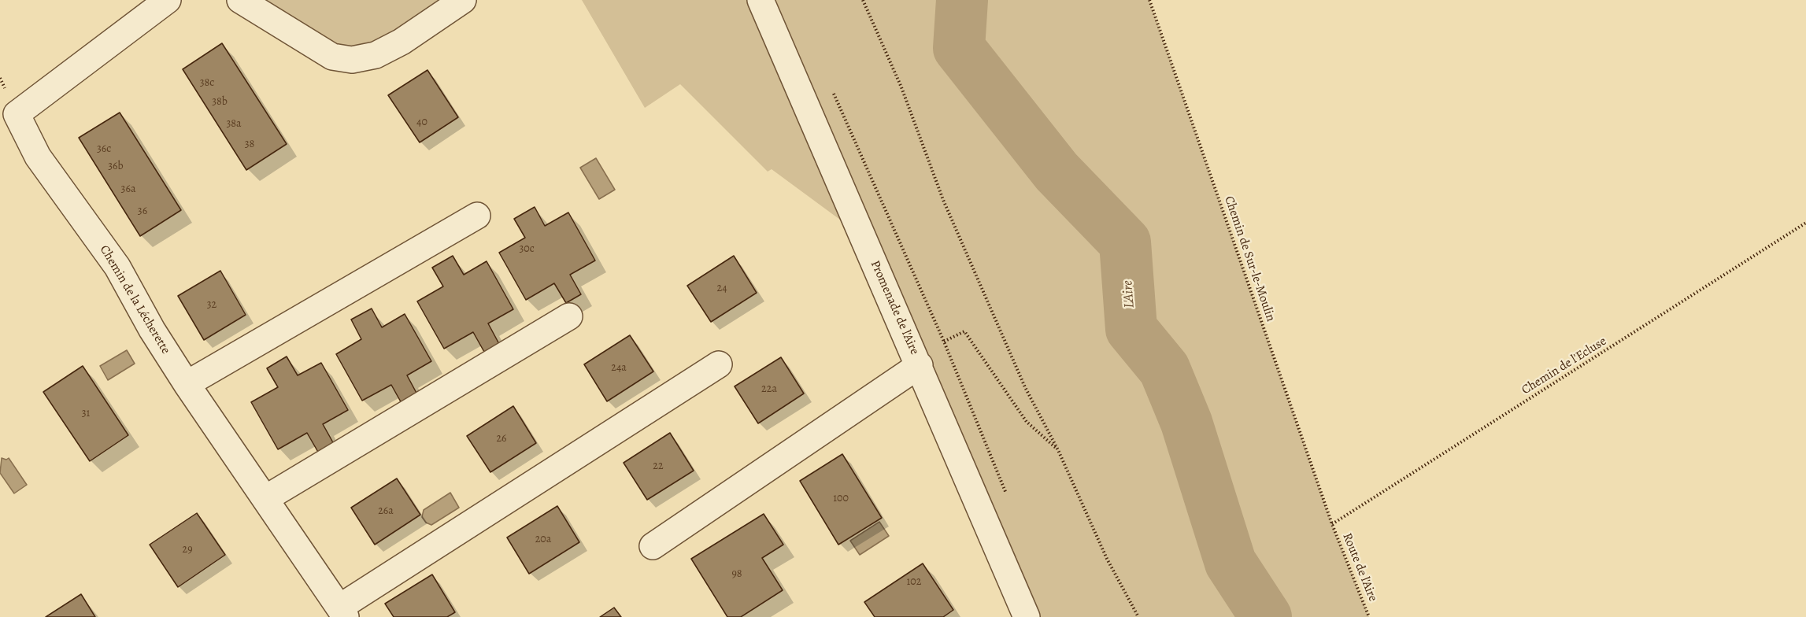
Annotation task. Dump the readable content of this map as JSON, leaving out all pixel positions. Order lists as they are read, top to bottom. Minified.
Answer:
{"streets":{"street":["Chemin de la Lécherette","Promenade de l'Aire"],"path":["Chemin de Sur-le-Moulin","Chemin de l'Ecluse","Route de l'Aire"]},"crossings":[["Chemin de Sur-le-Moulin","Chemin de l'Ecluse"],["Chemin de Sur-le-Moulin","Route de l'Aire"],["Chemin de l'Ecluse","Route de l'Aire"]],"water":["L'Aire"],"house_numbers":["38c","38b","40","38a","38","36c","36b","36a","36","30c","24","32","24a","22a","31","26","22","100","26a","20a","29","98","102"]}
